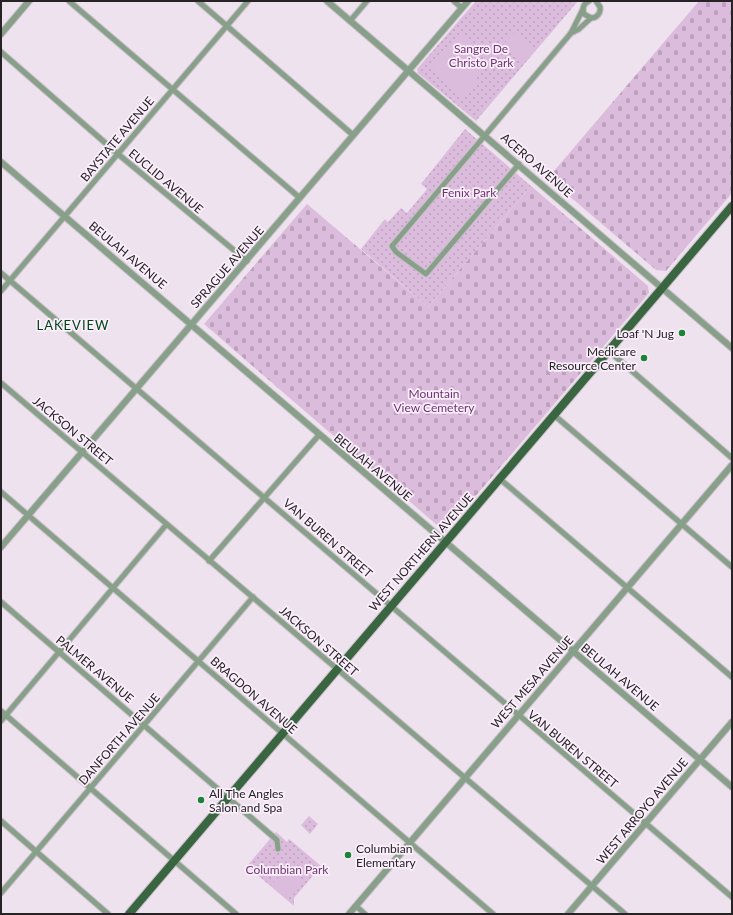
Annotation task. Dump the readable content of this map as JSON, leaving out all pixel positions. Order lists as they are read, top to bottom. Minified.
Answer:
{"streets":{"main road":["WEST NORTHERN AVENUE"],"street":["BAYSTATE AVENUE","ACERO AVENUE","EUCLID AVENUE","BEULAH AVENUE","SPRAGUE AVENUE","JACKSON STREET","VAN BUREN STREET","PALMER AVENUE","WEST MESA AVENUE","BRAGDON AVENUE","DANFORTH AVENUE","WEST ARROYO AVENUE"]},"crossings":[["BAYSTATE AVENUE","EUCLID AVENUE"],["BAYSTATE AVENUE","BEULAH AVENUE"],["BAYSTATE AVENUE","VAN BUREN STREET"],["ACERO AVENUE","SPRAGUE AVENUE"],["ACERO AVENUE","WEST NORTHERN AVENUE"],["EUCLID AVENUE","SPRAGUE AVENUE"],["BEULAH AVENUE","SPRAGUE AVENUE"],["BEULAH AVENUE","WEST NORTHERN AVENUE"],["BEULAH AVENUE","WEST MESA AVENUE"],["BEULAH AVENUE","WEST ARROYO AVENUE"],["SPRAGUE AVENUE","JACKSON STREET"],["SPRAGUE AVENUE","VAN BUREN STREET"],["SPRAGUE AVENUE","BRAGDON AVENUE"],["JACKSON STREET","WEST NORTHERN AVENUE"],["JACKSON STREET","WEST MESA AVENUE"],["JACKSON STREET","DANFORTH AVENUE"],["JACKSON STREET","WEST ARROYO AVENUE"],["VAN BUREN STREET","WEST NORTHERN AVENUE"],["VAN BUREN STREET","WEST MESA AVENUE"],["VAN BUREN STREET","WEST ARROYO AVENUE"],["WEST NORTHERN AVENUE","PALMER AVENUE"],["WEST NORTHERN AVENUE","BRAGDON AVENUE"],["PALMER AVENUE","DANFORTH AVENUE"],["WEST MESA AVENUE","BRAGDON AVENUE"],["BRAGDON AVENUE","DANFORTH AVENUE"]],"districts":["LAKEVIEW"],"parks":["Sangre De Christo Park","Fenix Park","Mountain View Cemetery","Columbian Park"],"places":["Loaf 'N Jug","Medicare Resource Center","All The Angles Salon and Spa","Columbian Elementary"]}
